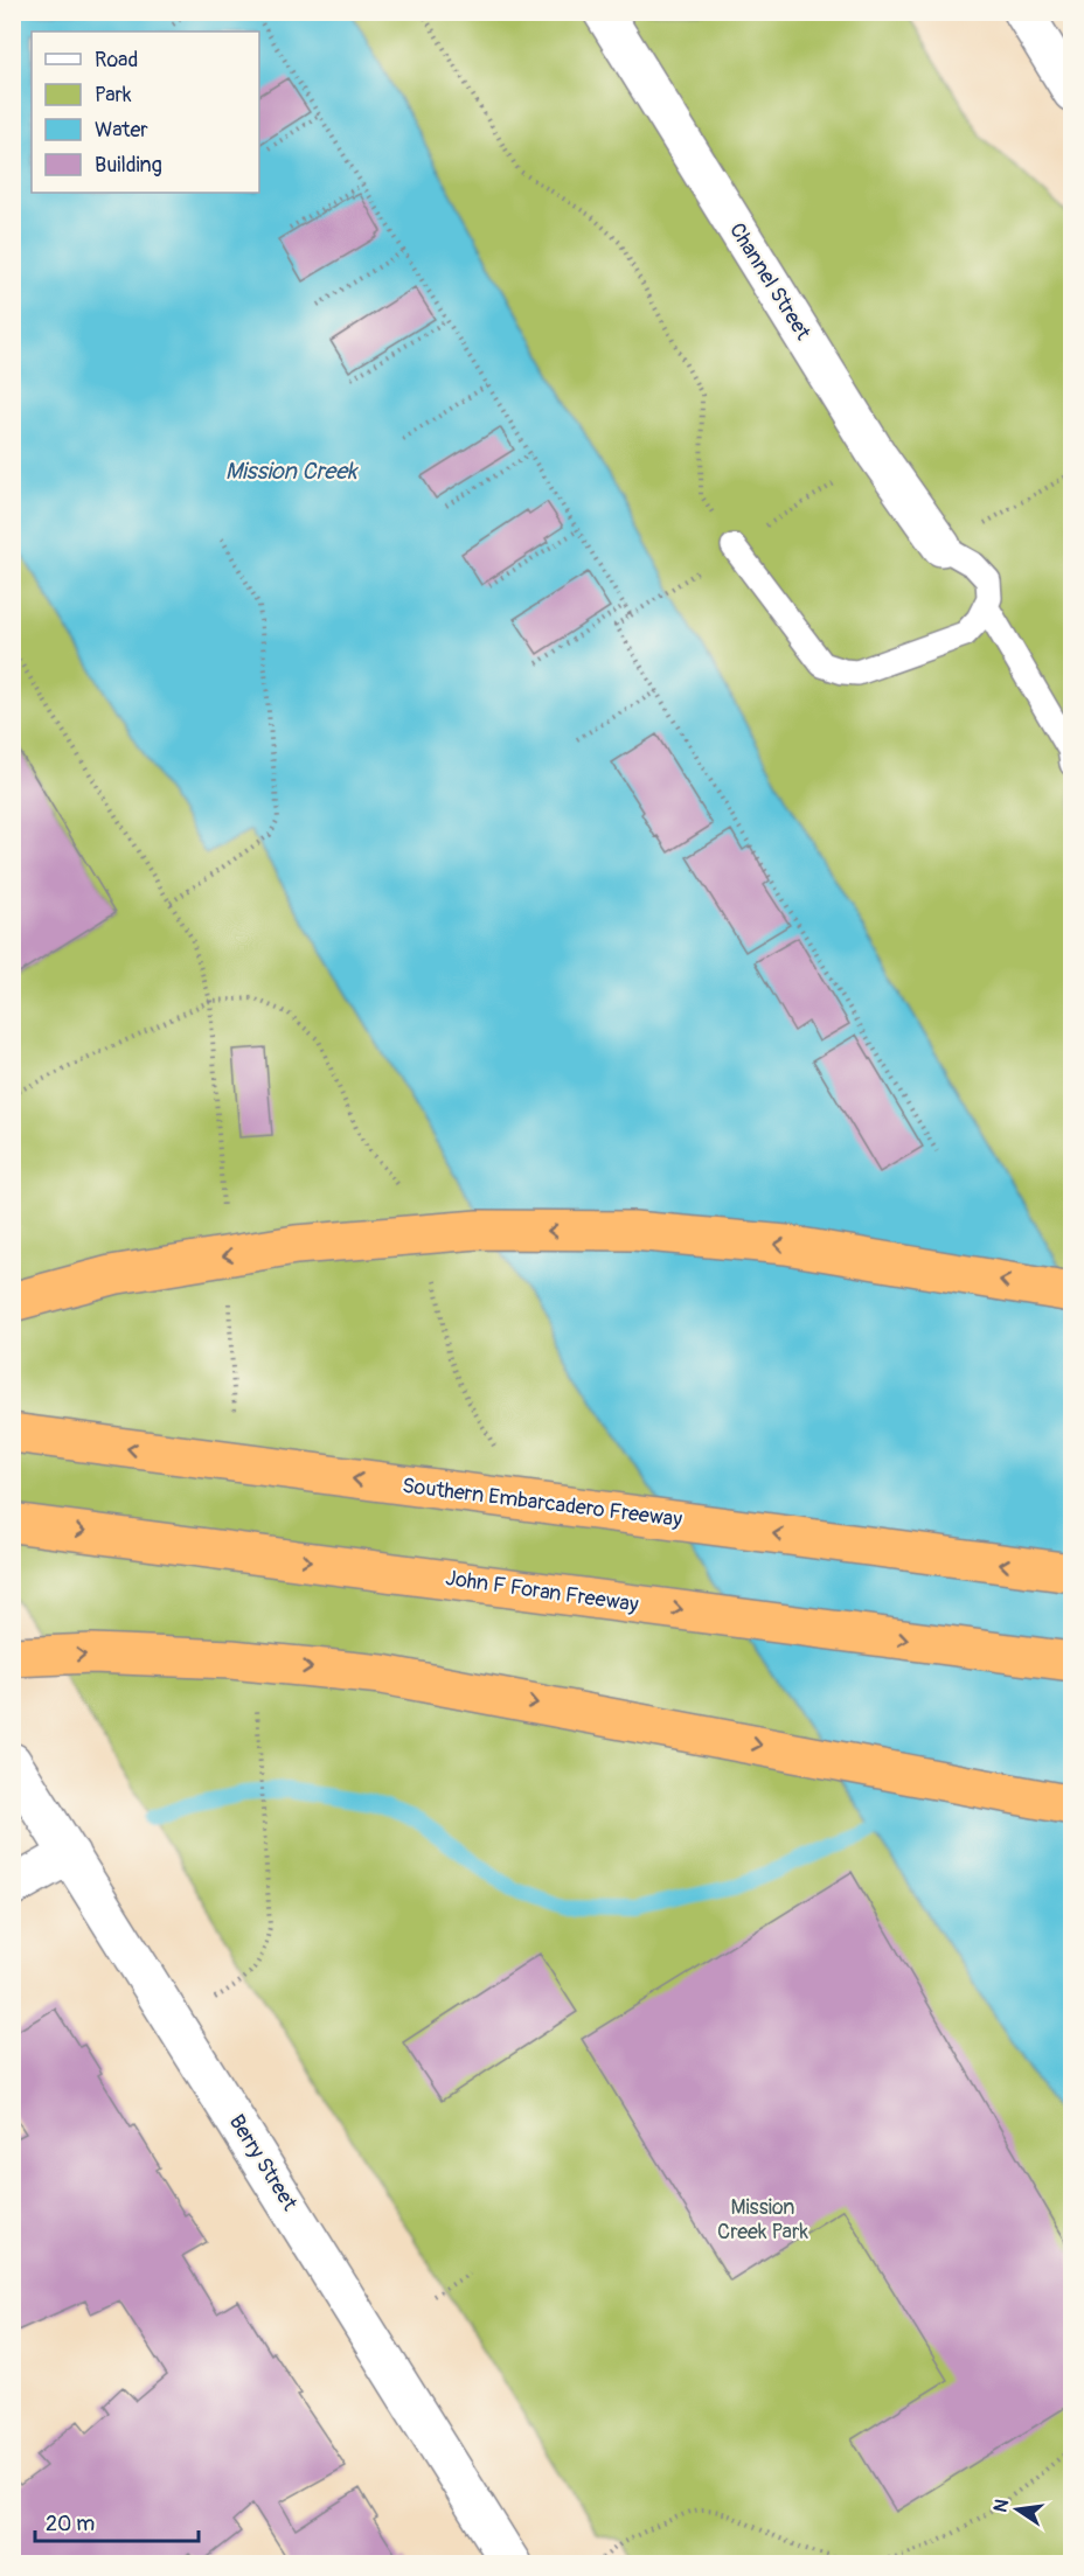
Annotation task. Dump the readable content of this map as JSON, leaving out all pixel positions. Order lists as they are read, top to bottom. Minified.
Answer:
{"streets":{"highway":["Southern Embarcadero Freeway","John F Foran Freeway"],"street":["Channel Street","Berry Street"]},"water":["Mission Creek"],"parks":["Mission Creek Park"],"legend":["Road","Park","Water","Building"],"scale_bar":"20 m","north":"left"}
